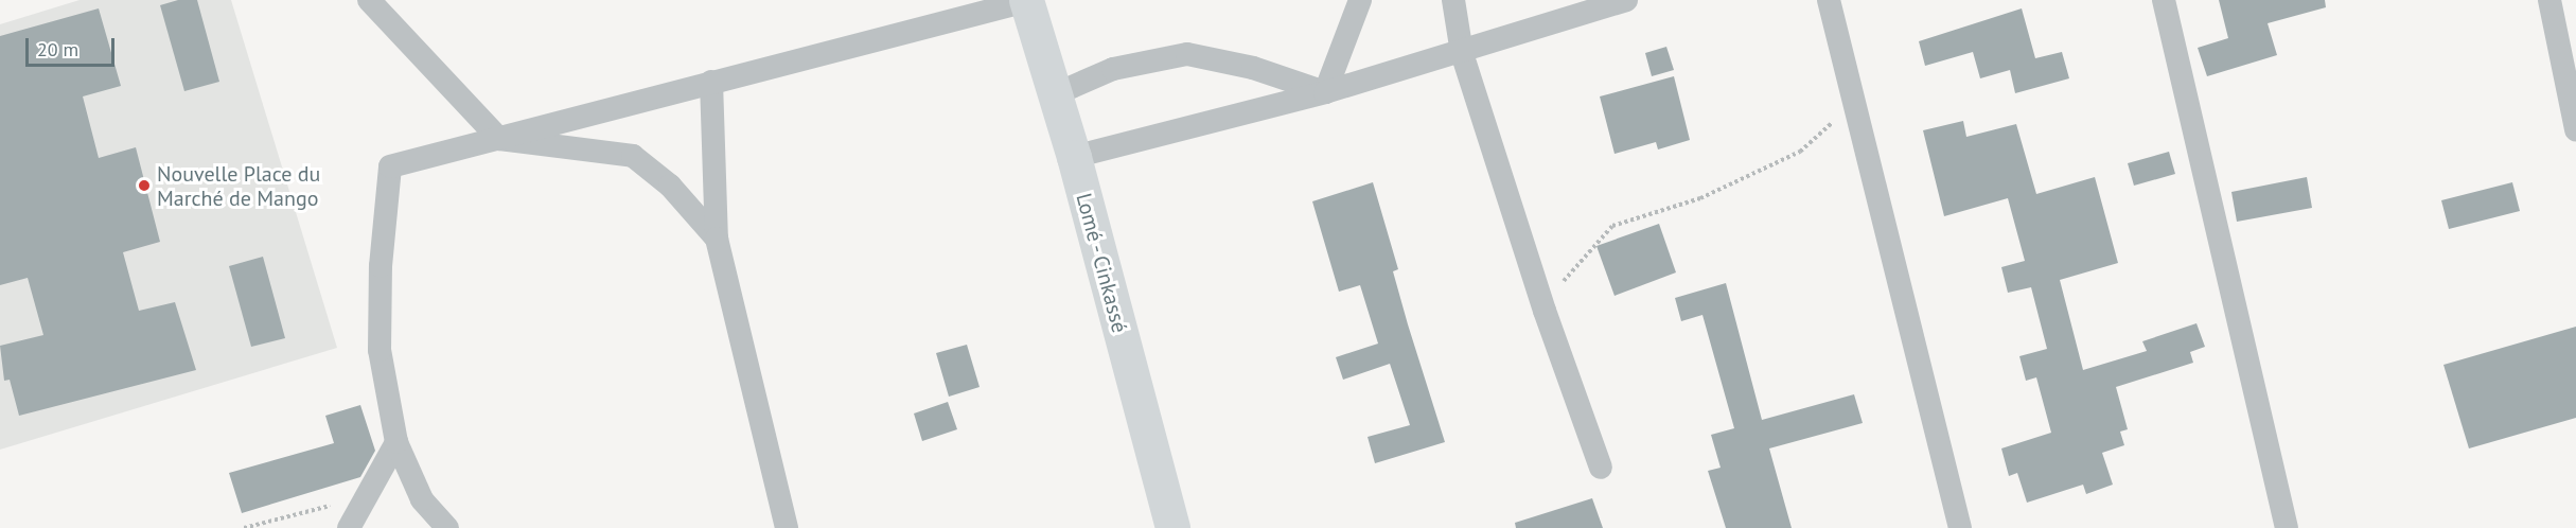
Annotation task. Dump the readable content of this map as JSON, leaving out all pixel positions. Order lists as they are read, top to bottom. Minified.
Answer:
{"streets":{"highway":["Lomé - Cinkassé"]},"places":["Nouvelle Place du Marché de Mango"],"scale_bar":"20 m"}
